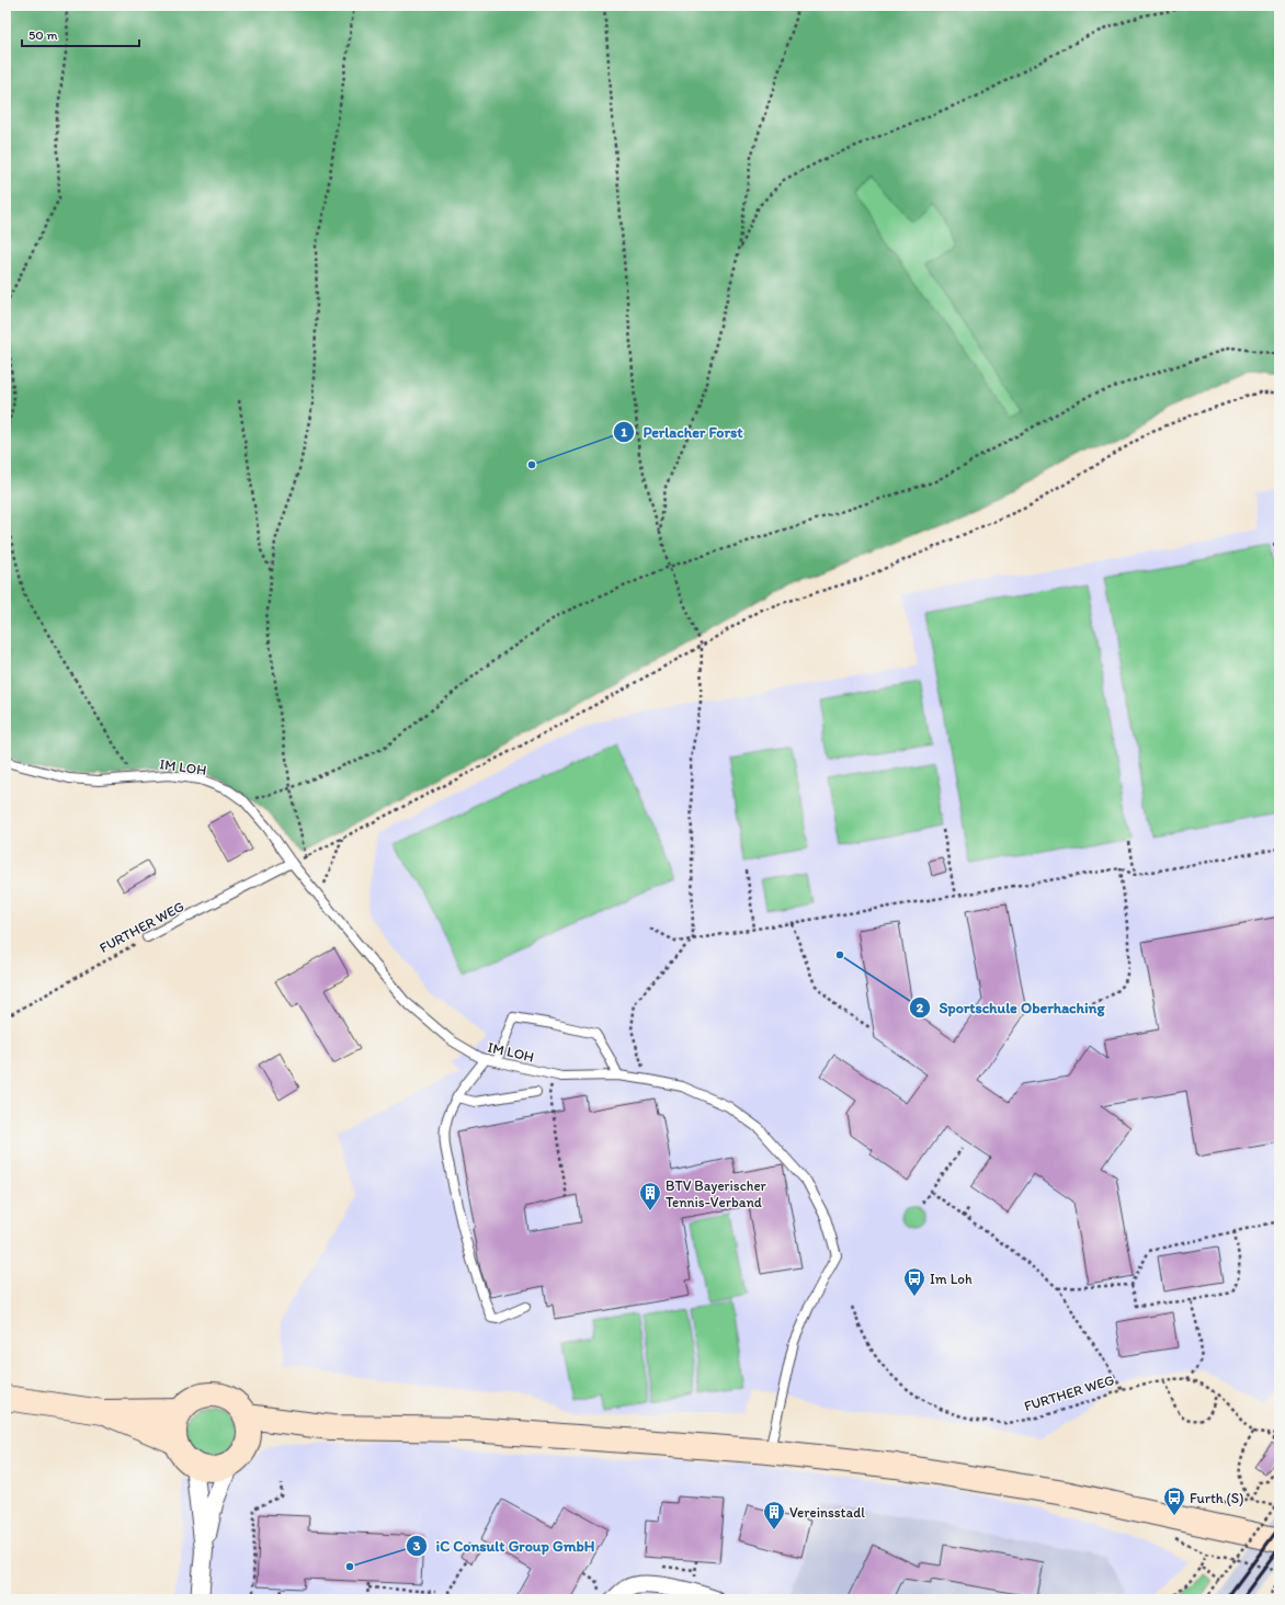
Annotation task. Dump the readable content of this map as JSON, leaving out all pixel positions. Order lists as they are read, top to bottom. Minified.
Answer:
{"streets":{"lane":["IM LOH","FURTHER WEG"]},"crossings":[["IM LOH","FURTHER WEG"]],"places":{"other":["Perlacher Forst","Sportschule Oberhaching","iC Consult Group GmbH"],"building":["BTV Bayerischer Tennis-Verband","Vereinsstadl"],"bus stop":["Im Loh","Furth (S)"]},"scale_bar":"50 m"}
